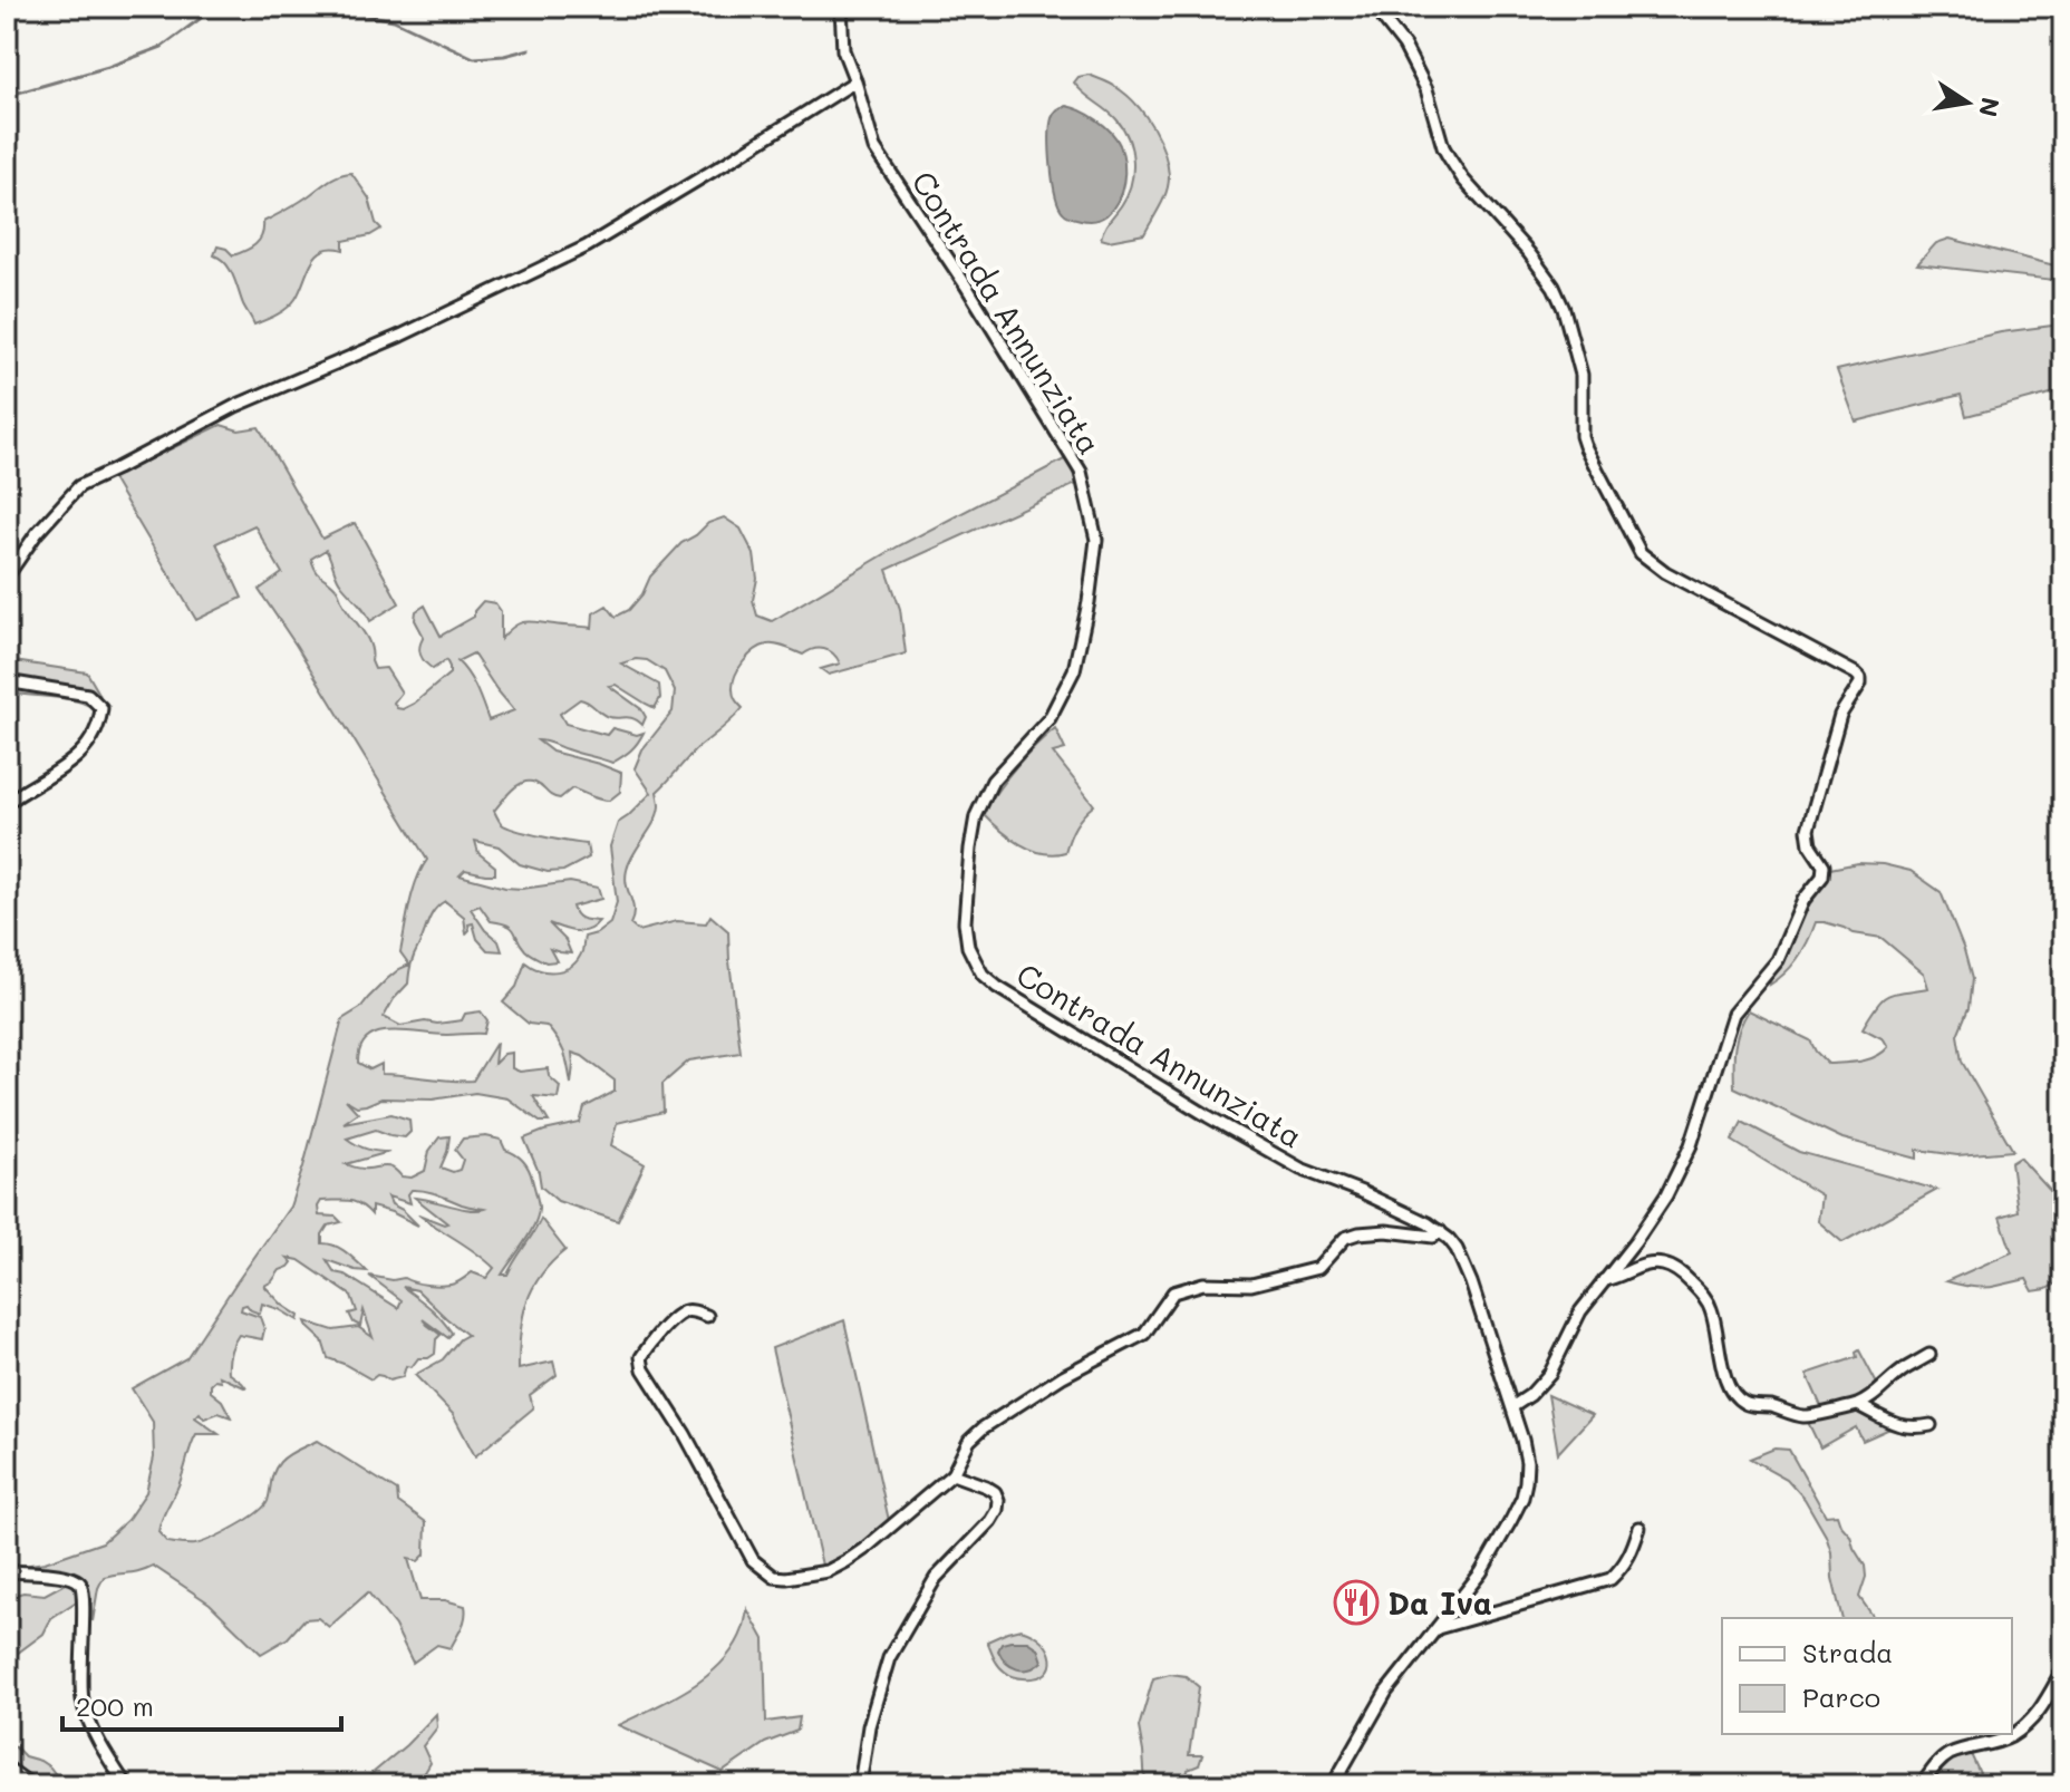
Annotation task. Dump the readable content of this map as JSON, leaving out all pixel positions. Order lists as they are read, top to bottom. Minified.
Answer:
{"streets":{"street":["Contrada Annunziata"]},"places":{"restaurant":["Da Iva"]},"legend":["Strada","Parco"],"scale_bar":"200 m","north":"right"}
